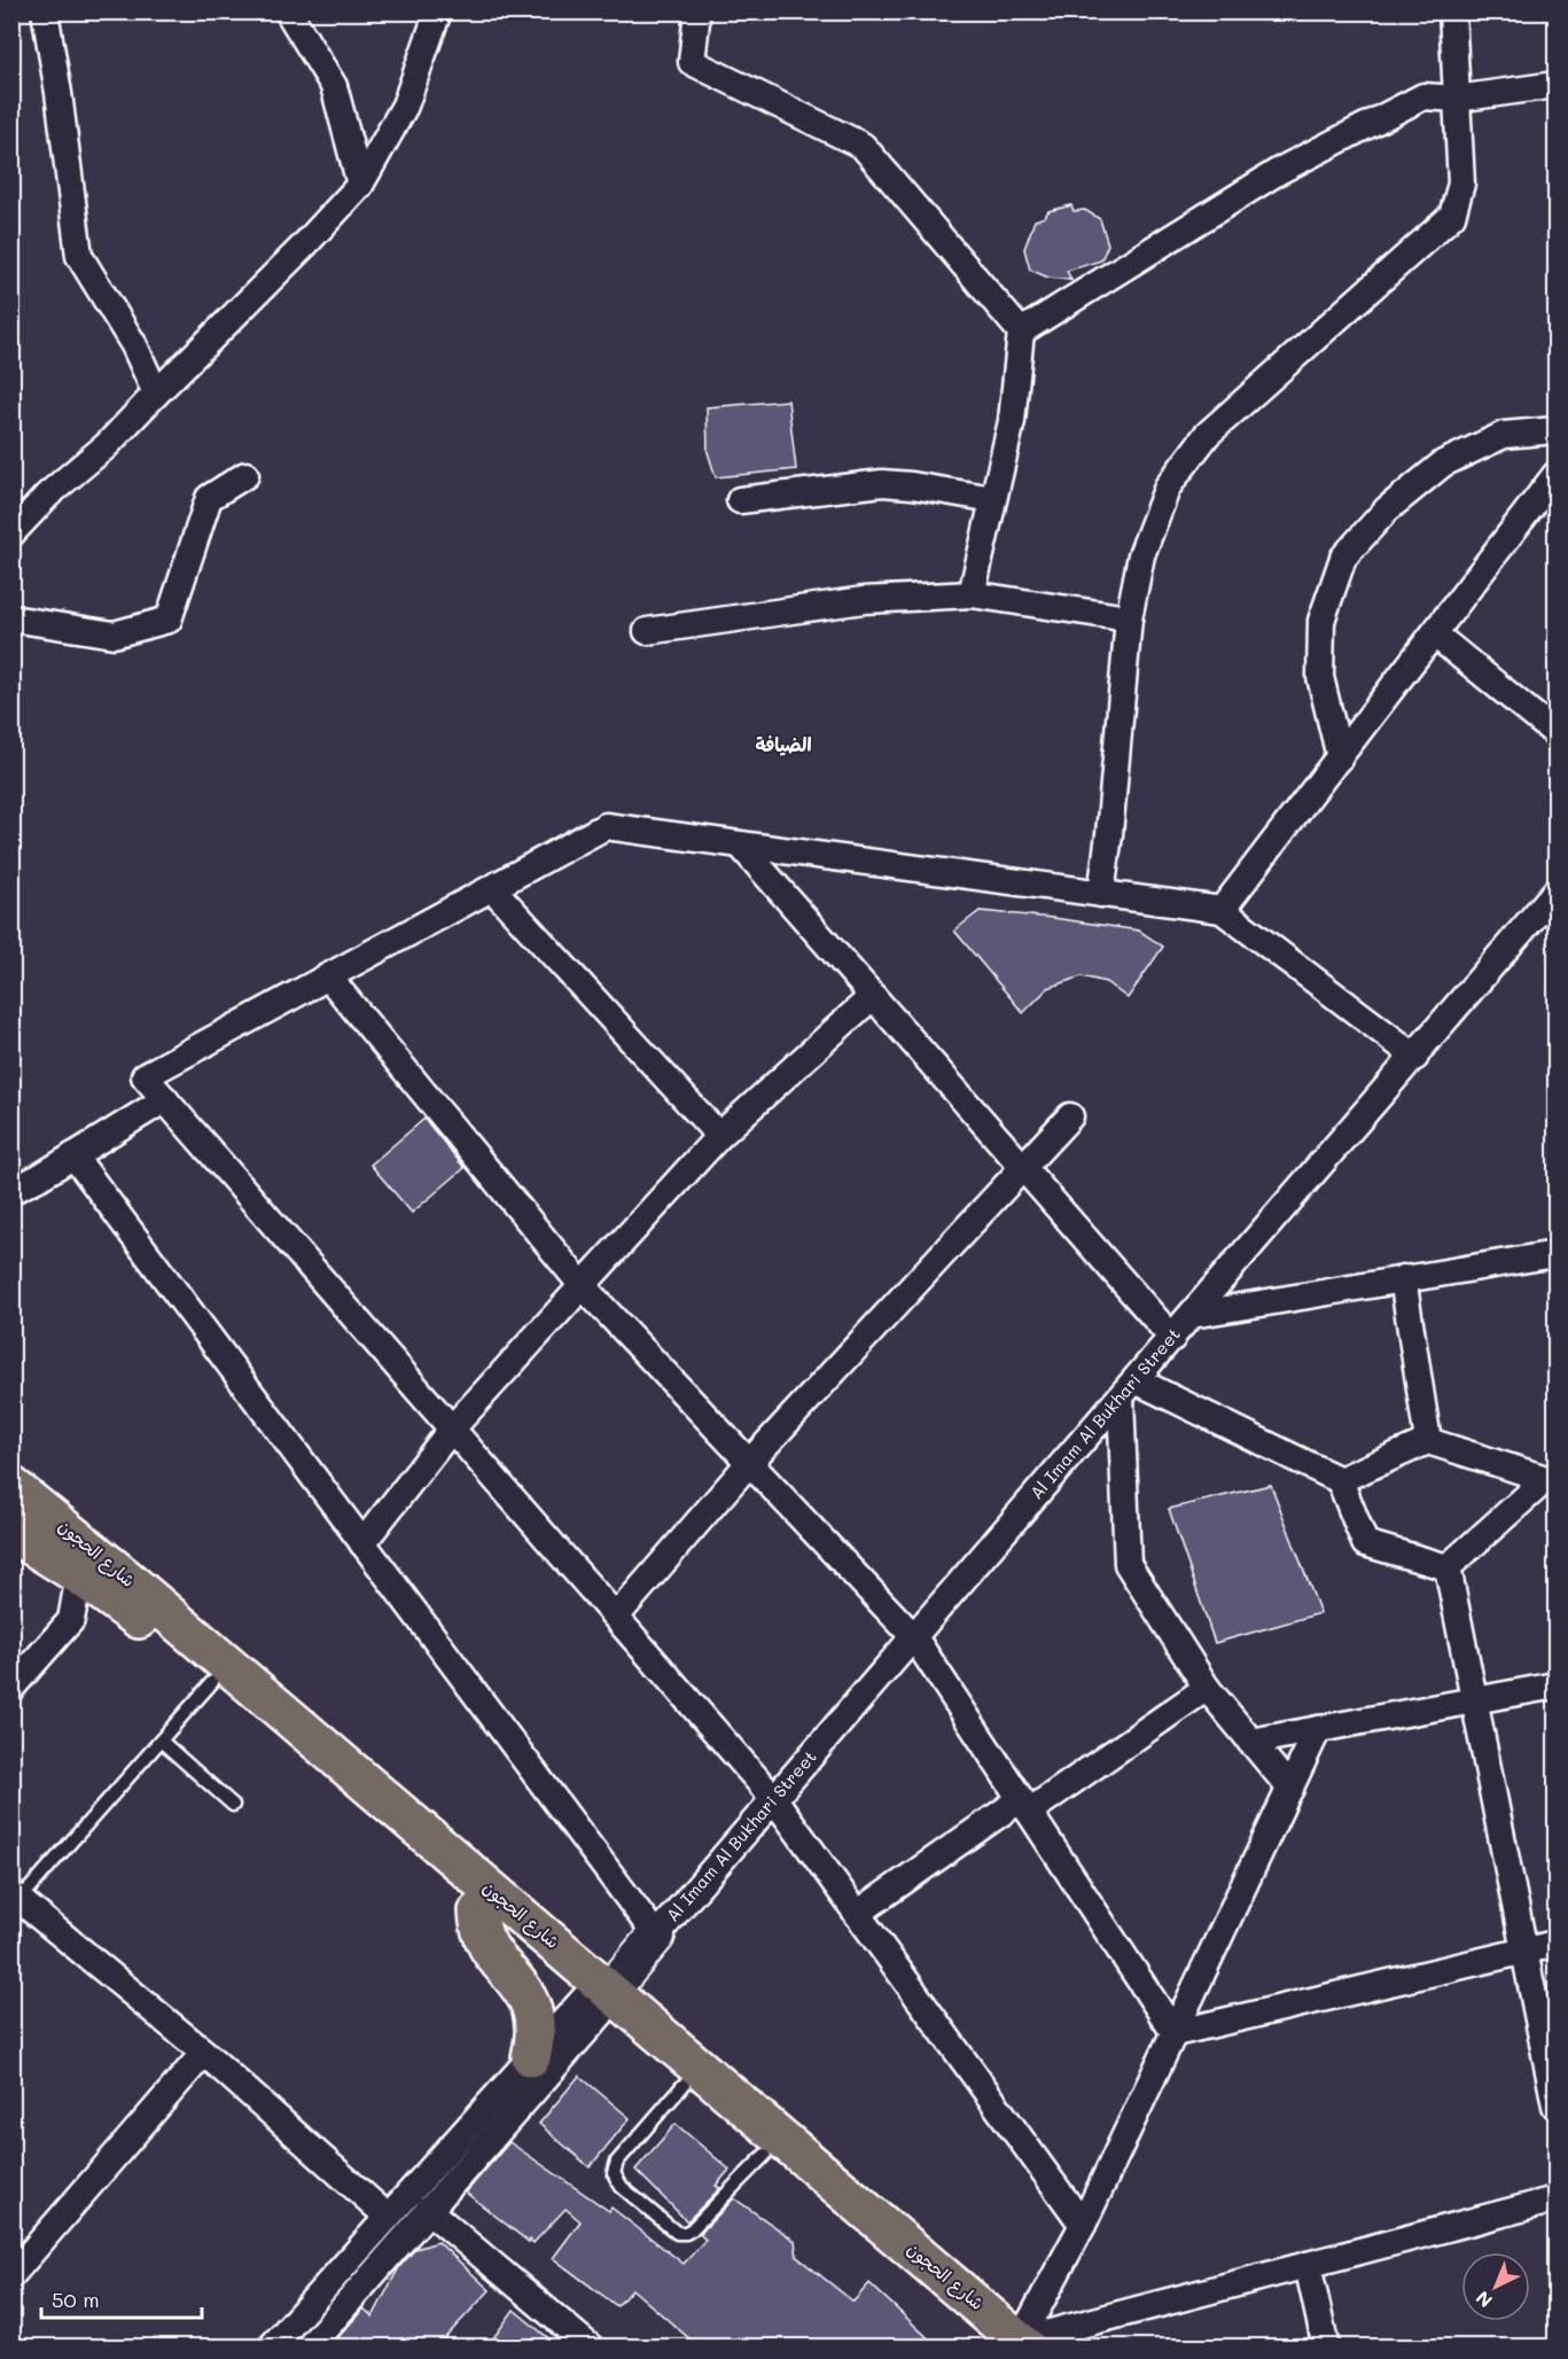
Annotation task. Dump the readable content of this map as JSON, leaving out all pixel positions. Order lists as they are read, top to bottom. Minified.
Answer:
{"streets":{"main road":["شارع الحجون"],"street":["Al Imam Al Bukhari Street"]},"districts":["الضيافة"],"scale_bar":"50 m","north":"bottom left"}
